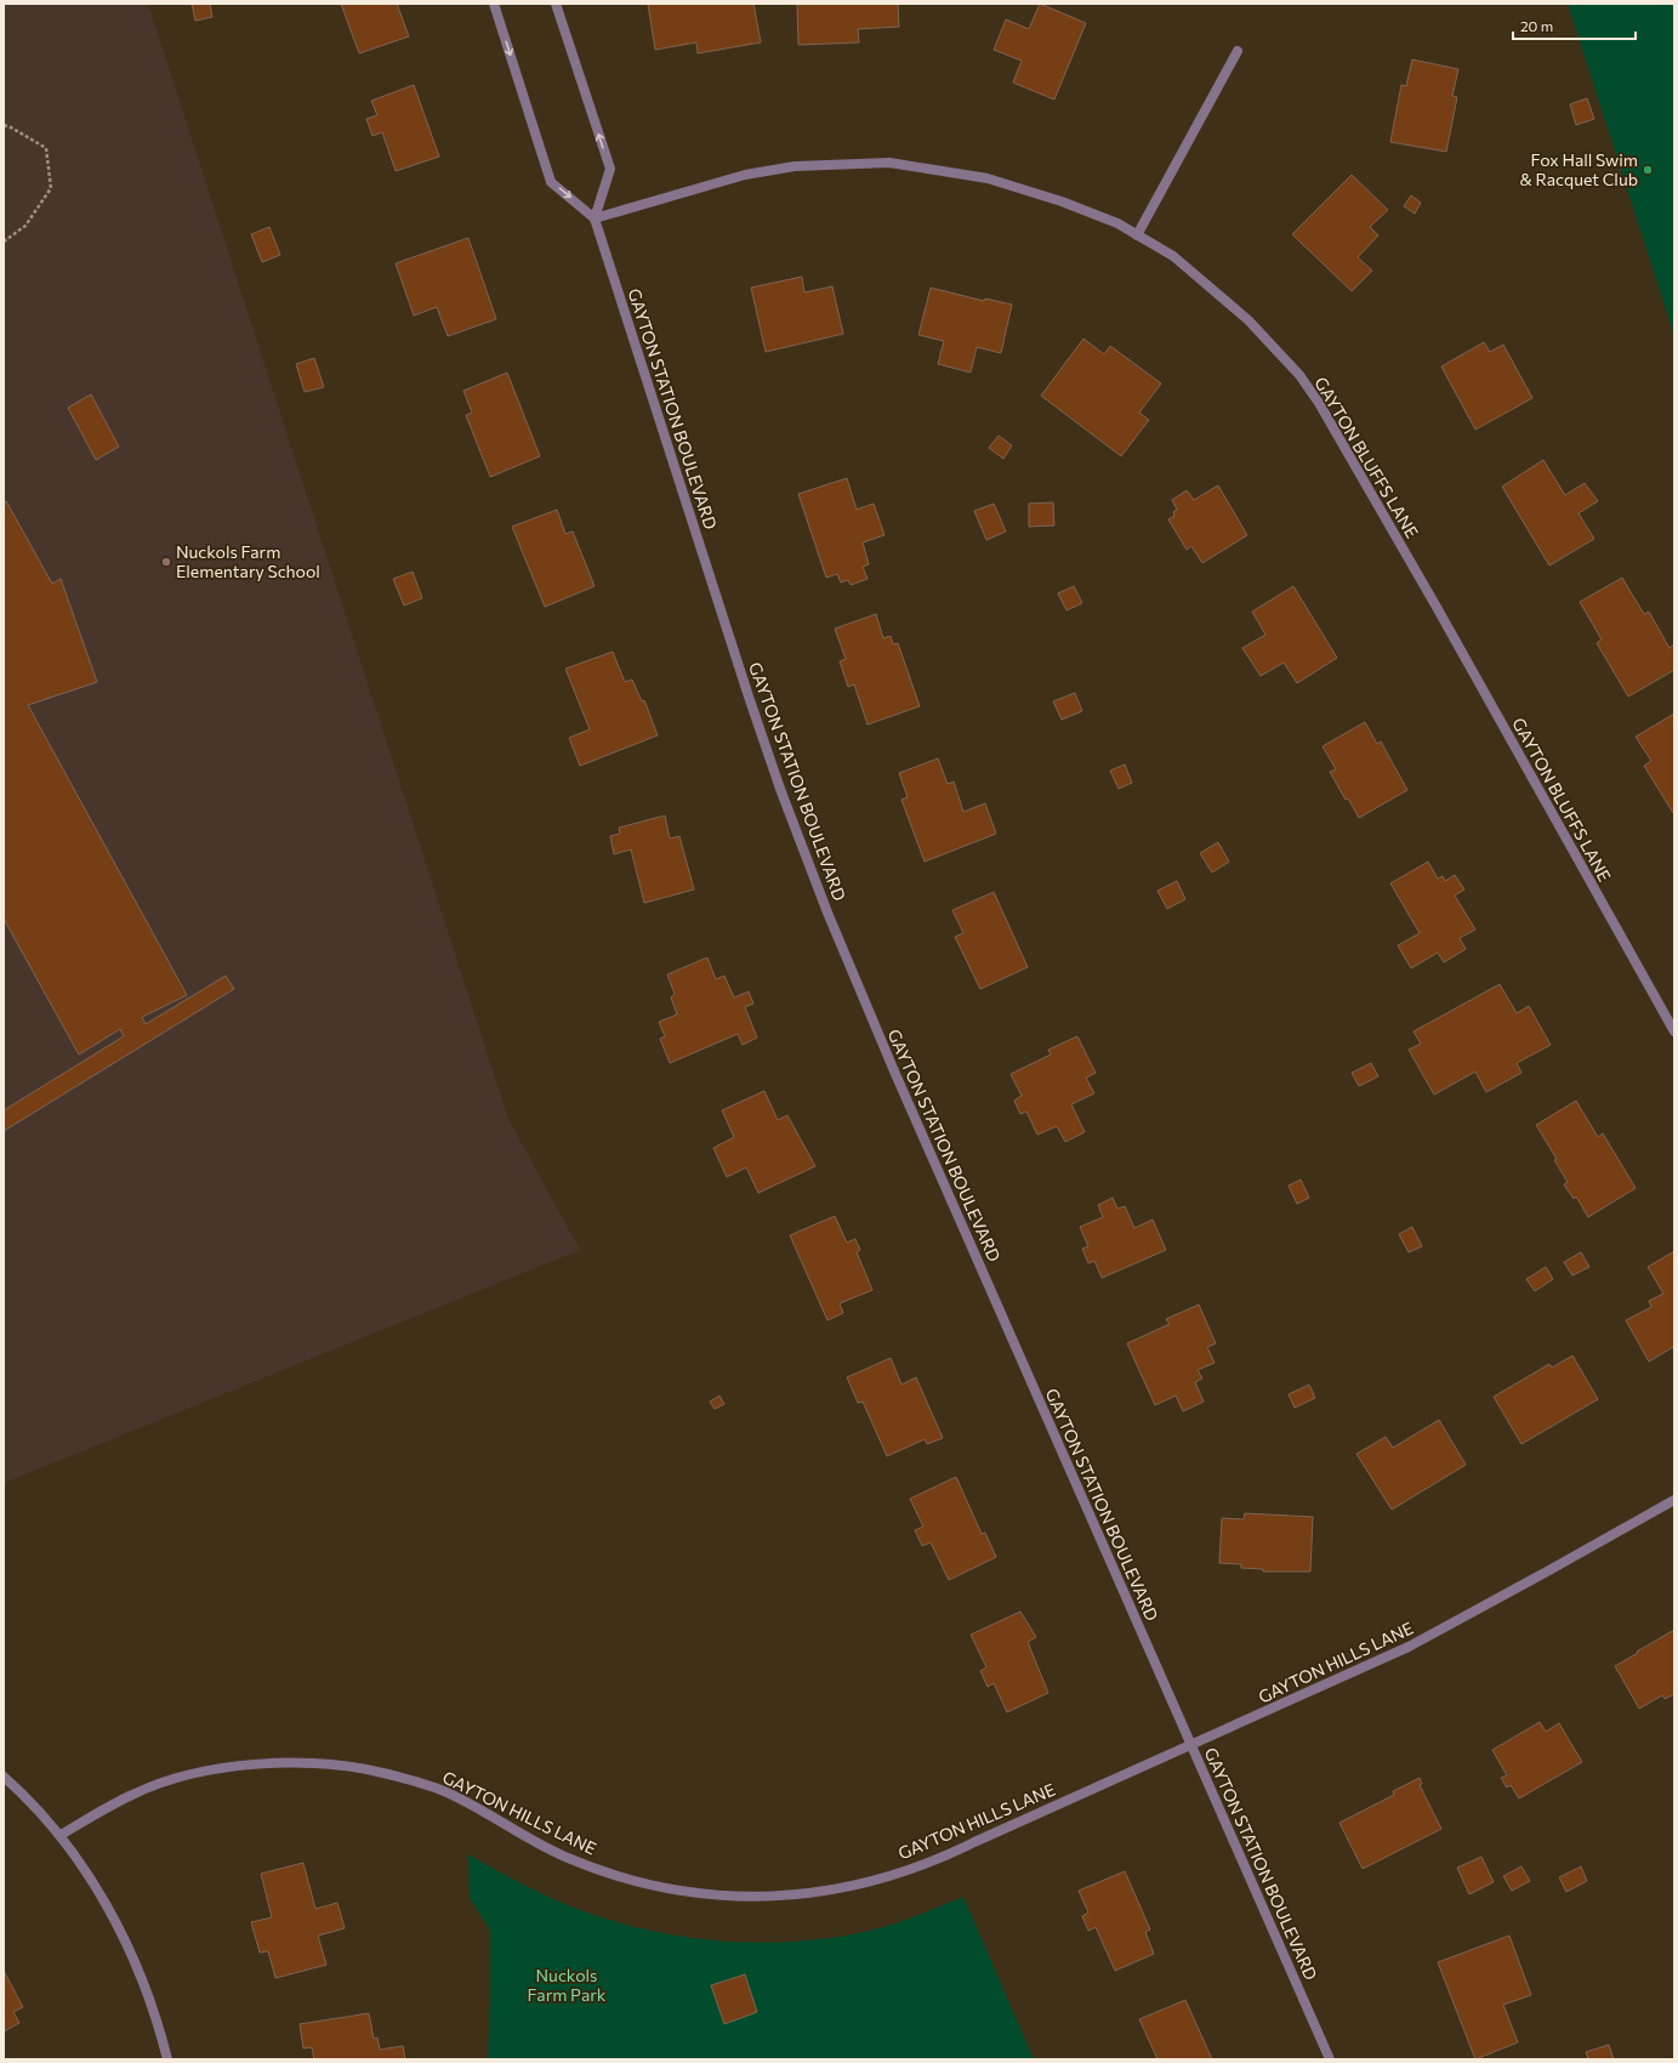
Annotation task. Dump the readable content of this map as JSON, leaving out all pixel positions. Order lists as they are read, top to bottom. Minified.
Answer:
{"streets":{"street":["GAYTON STATION BOULEVARD","GAYTON BLUFFS LANE","GAYTON HILLS LANE"]},"crossings":[["GAYTON STATION BOULEVARD","GAYTON BLUFFS LANE"],["GAYTON STATION BOULEVARD","GAYTON HILLS LANE"]],"parks":["Nuckols Farm Park"],"places":["Fox Hall Swim & Racquet Club","Nuckols Farm Elementary School"],"scale_bar":"20 m"}
